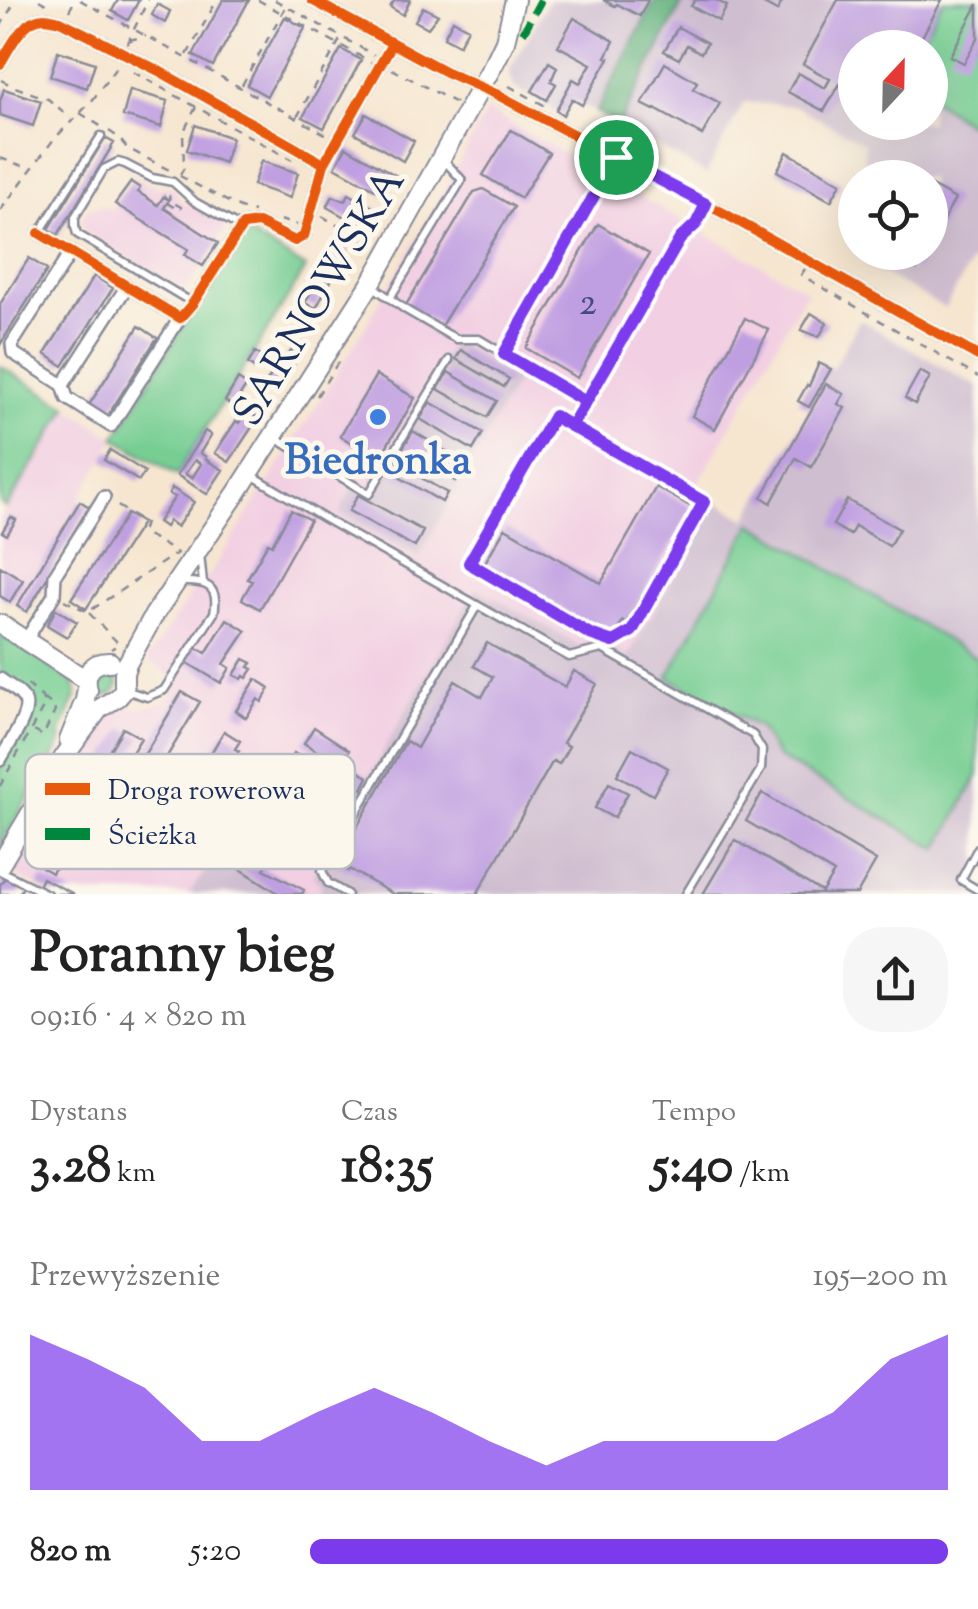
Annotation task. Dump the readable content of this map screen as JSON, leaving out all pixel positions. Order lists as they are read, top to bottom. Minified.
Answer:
{"streets":{"main road":["SARNOWSKA"]},"places":["Biedronka"],"house_numbers":["2"],"legend":["Droga rowerowa","Ścieżka"],"north":"top","page":{"heading":["Poranny bieg","09:16 · 4 × 820 m"],"stats":[["Dystans","3.28 km"],["Czas","18:35"],["Tempo","5:40 /km"]],"chart":["Przewyższenie","195–200 m"],"list":[{"name":"820 m","note":"5:20"}]}}
